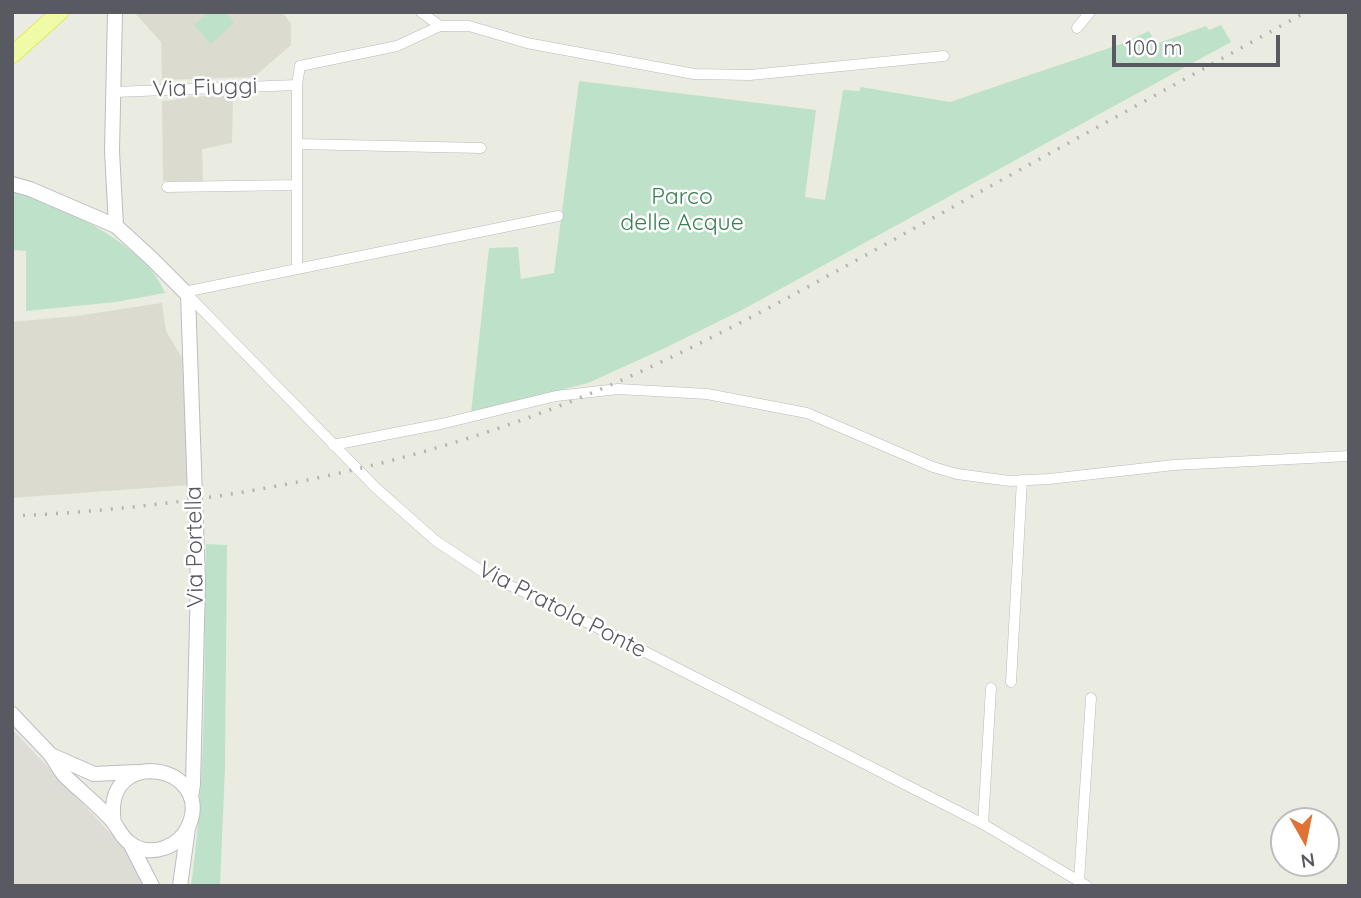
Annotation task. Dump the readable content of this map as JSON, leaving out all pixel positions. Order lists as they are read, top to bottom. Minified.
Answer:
{"streets":{"main road":["Via Portella","Via Pratola Ponte"],"street":["Via Fiuggi"]},"crossings":[["Via Portella","Via Pratola Ponte"]],"parks":["Parco delle Acque"],"scale_bar":"100 m","north":"bottom"}
